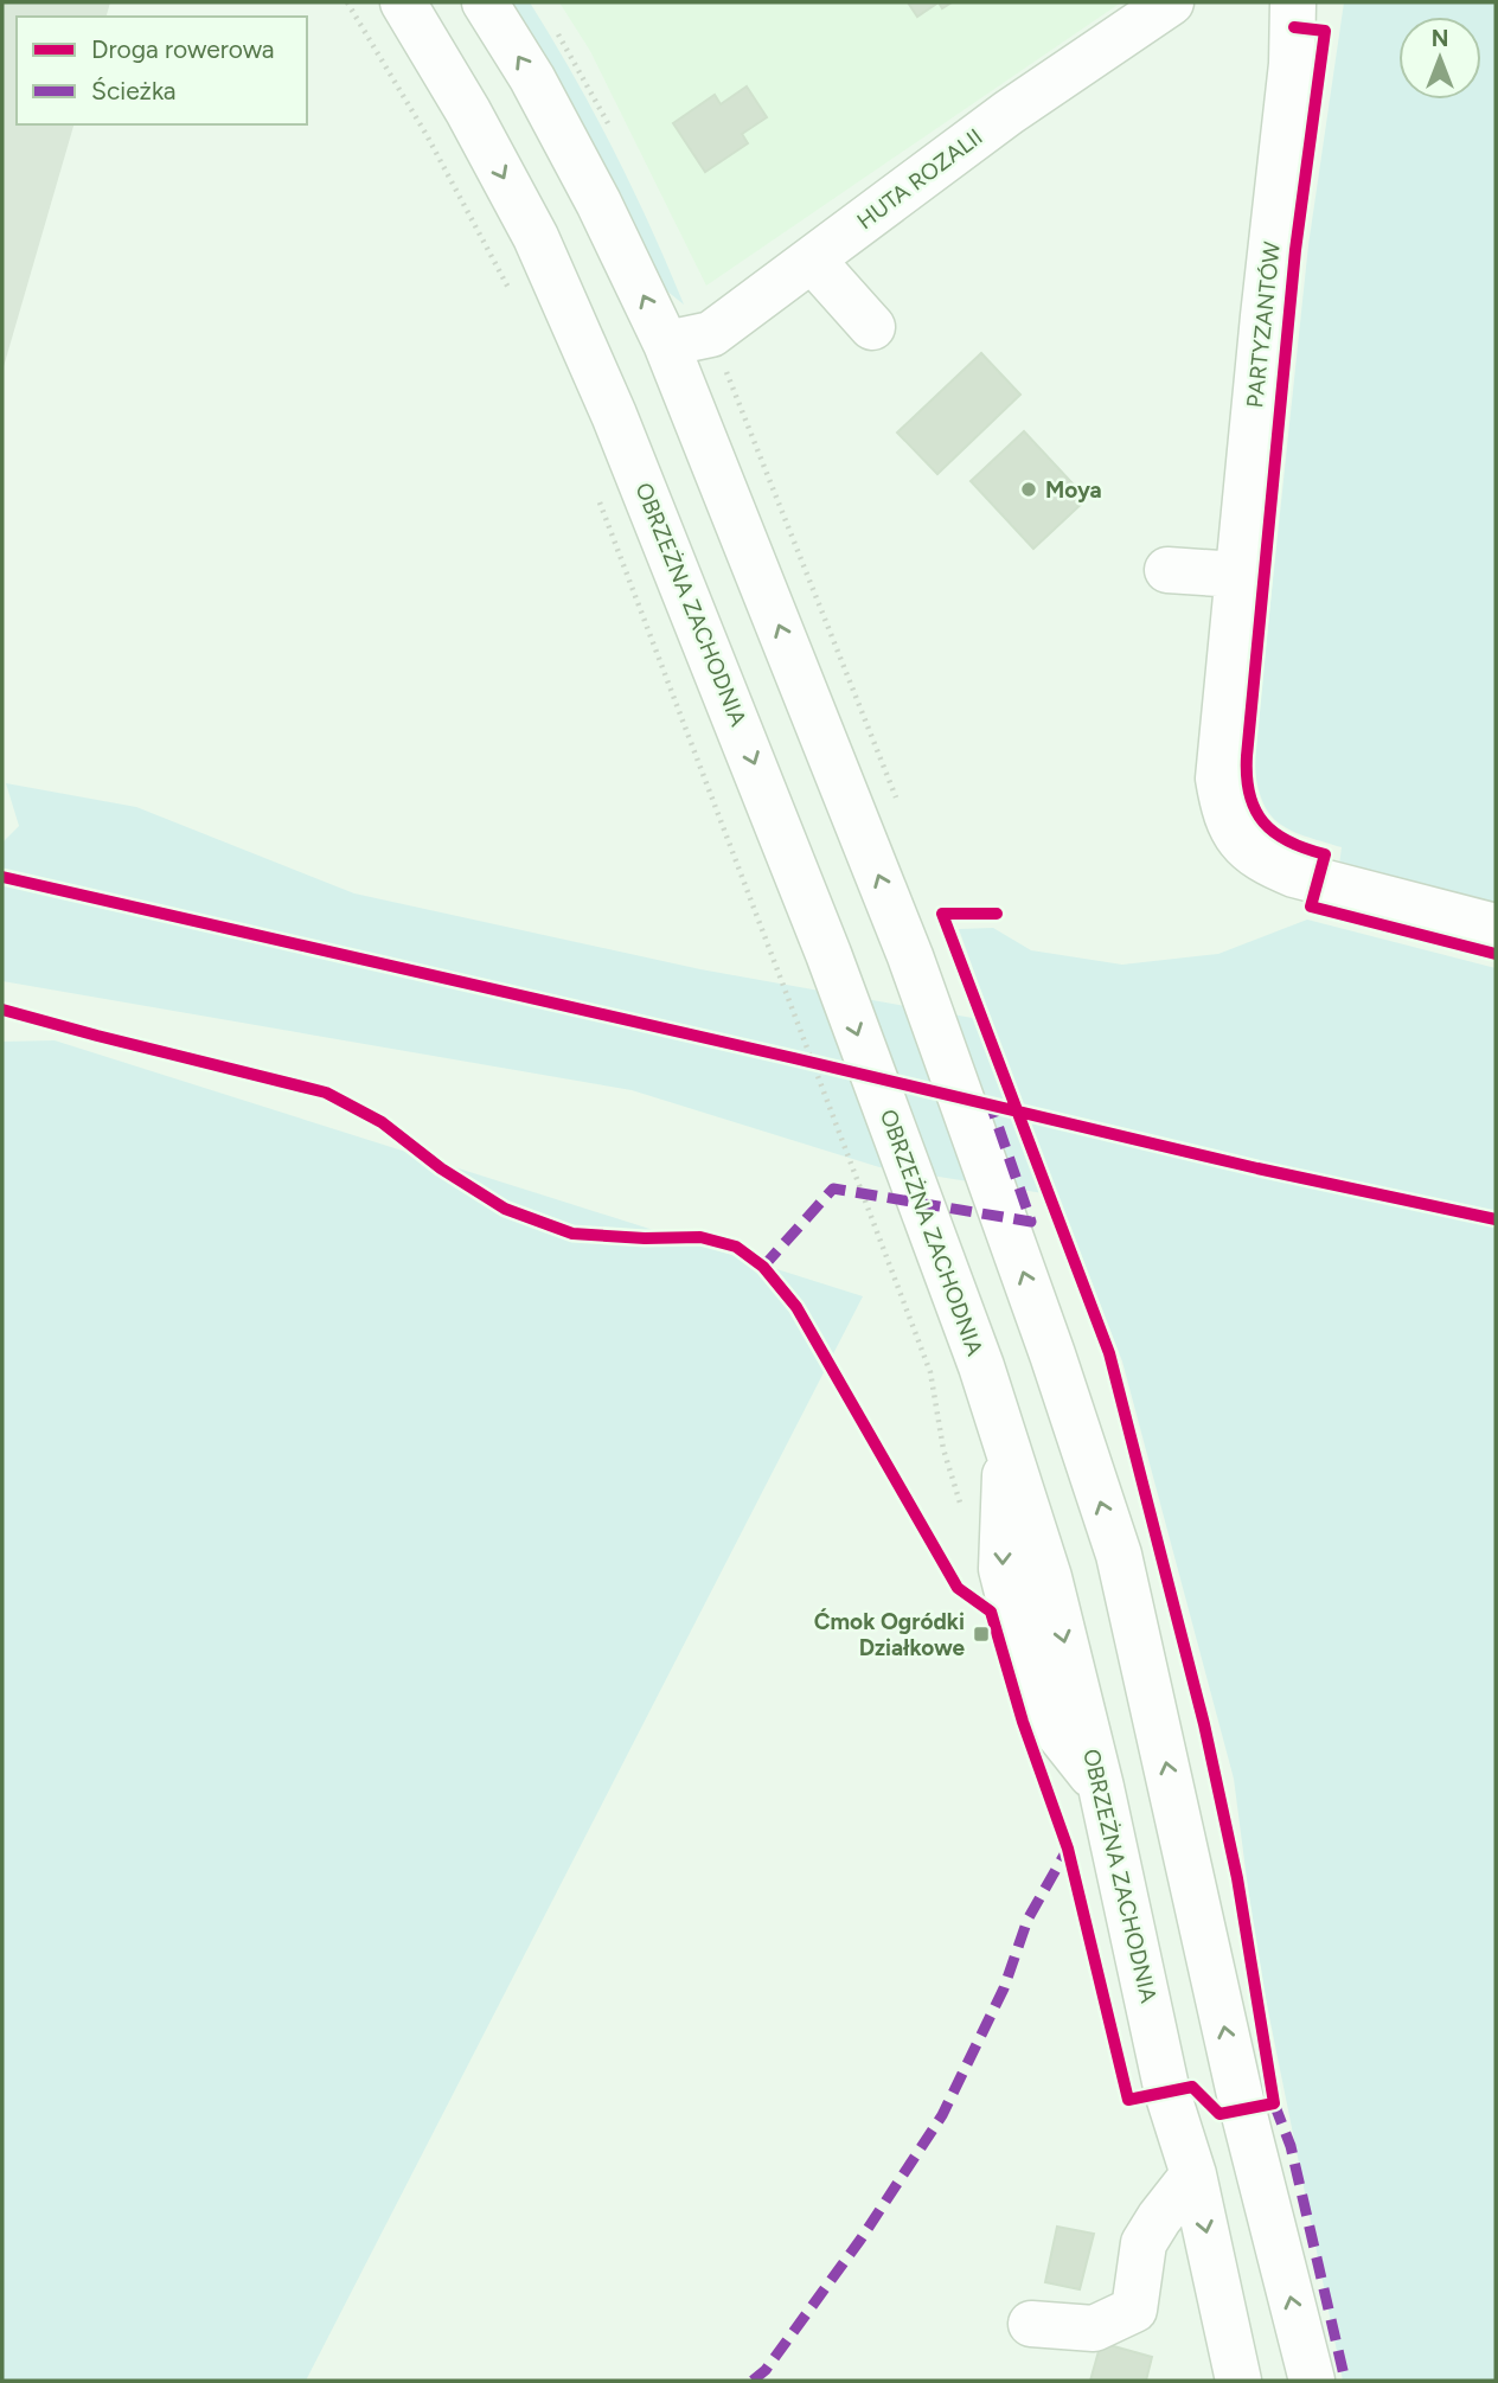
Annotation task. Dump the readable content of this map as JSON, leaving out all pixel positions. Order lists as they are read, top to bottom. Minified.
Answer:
{"streets":{"street":["HUTA ROZALII","PARTYZANTÓW","OBRZEŻNA ZACHODNIA"]},"places":{"other":["Moya"],"transit":["Ćmok Ogródki Działkowe"]},"legend":["Droga rowerowa","Ścieżka"],"north":"top"}
